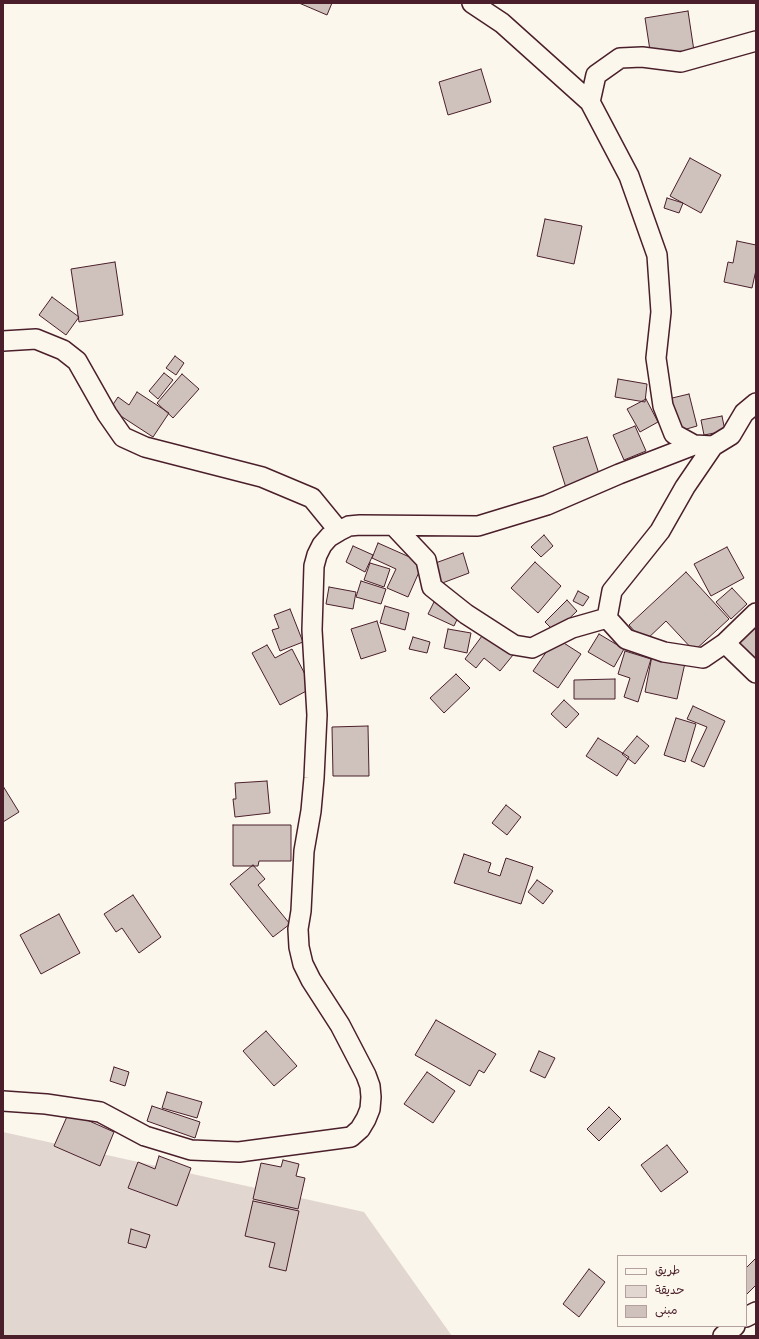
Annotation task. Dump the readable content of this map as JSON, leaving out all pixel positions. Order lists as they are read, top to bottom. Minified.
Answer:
{"legend":["طريق","حديقة","مبنى"]}
